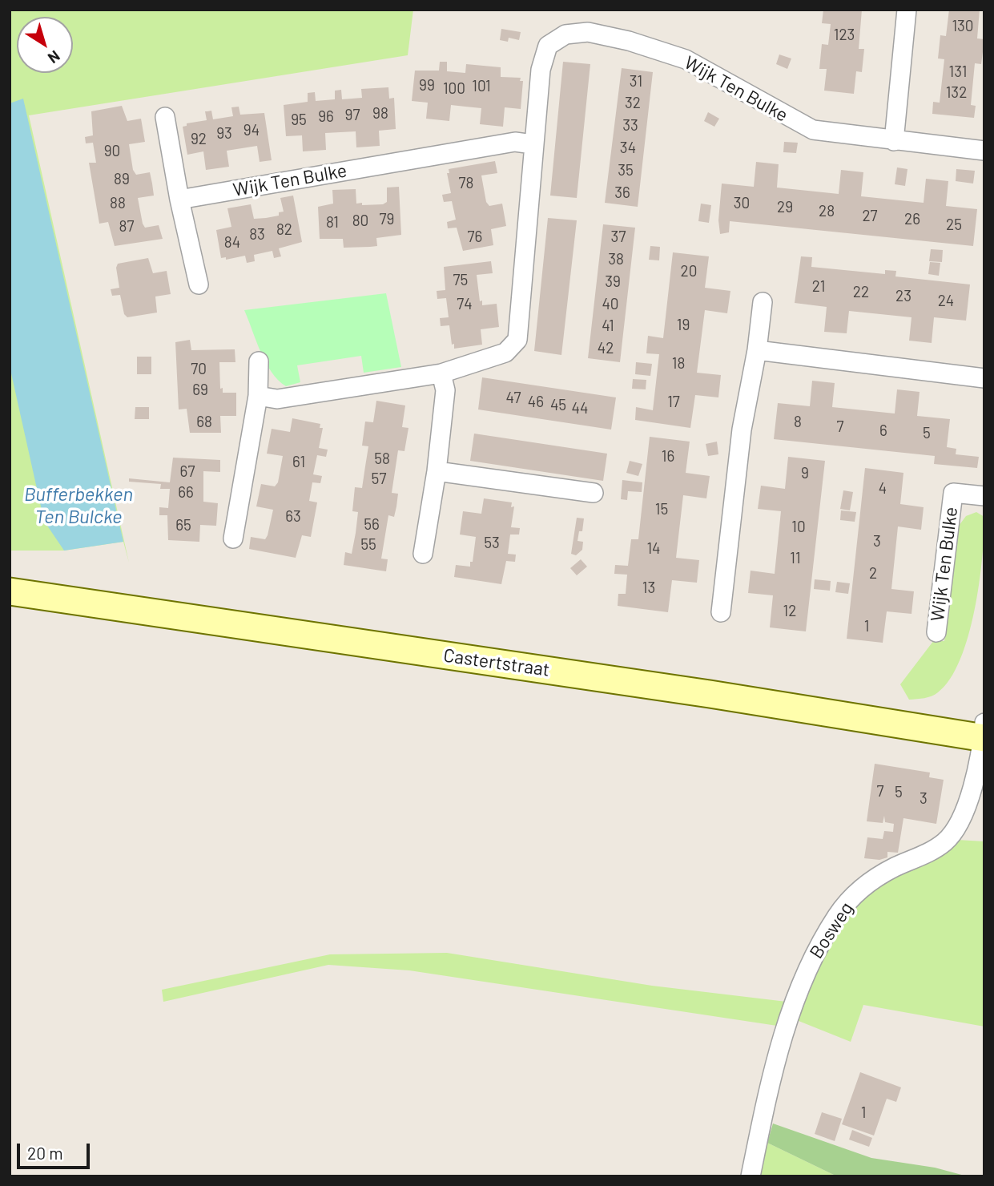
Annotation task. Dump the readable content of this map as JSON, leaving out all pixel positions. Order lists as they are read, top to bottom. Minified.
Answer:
{"streets":{"main road":["Castertstraat"],"street":["Wijk Ten Bulke","Bosweg"]},"crossings":[["Castertstraat","Bosweg"]],"water":["Bufferbekken Ten Bulcke"],"house_numbers":["130","123","131","31","99","101","100","132","32","98","97","96","95","33","94","93","92","34","90","35","89","78","36","88","30","29","28","27","79","26","80","81","25","87","82","83","76","37","84","38","20","75","39","21","22","23","24","74","40","19","41","42","18","70","69","47","46","17","45","44","68","8","7","6","5","16","58","61","67","9","57","4","66","15","63","56","65","10","3","53","55","14","11","2","13","12","1","7","5","3","1"],"scale_bar":"20 m","north":"bottom right"}
